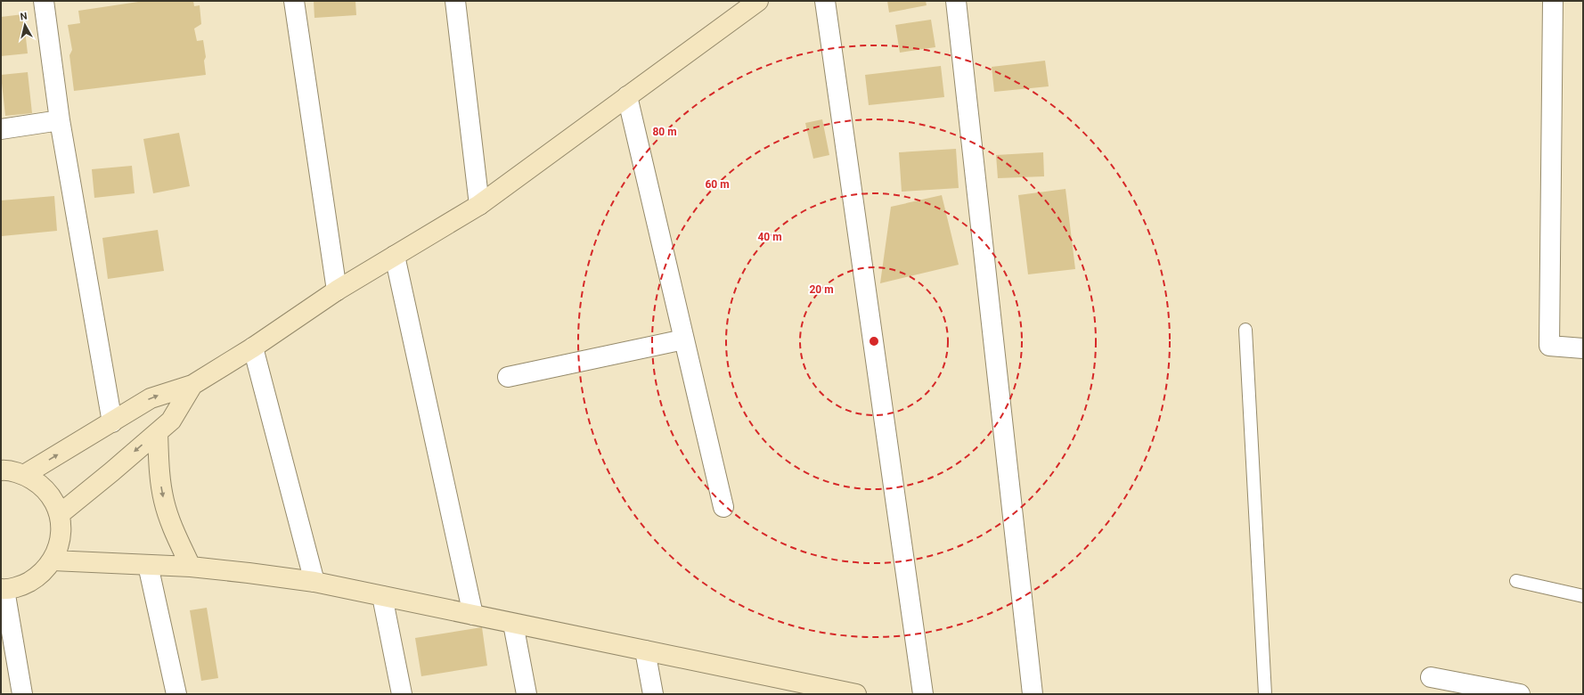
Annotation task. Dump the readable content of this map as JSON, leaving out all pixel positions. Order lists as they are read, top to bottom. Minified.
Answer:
{"north":"top","rings":["80 m","60 m","40 m","20 m"]}
